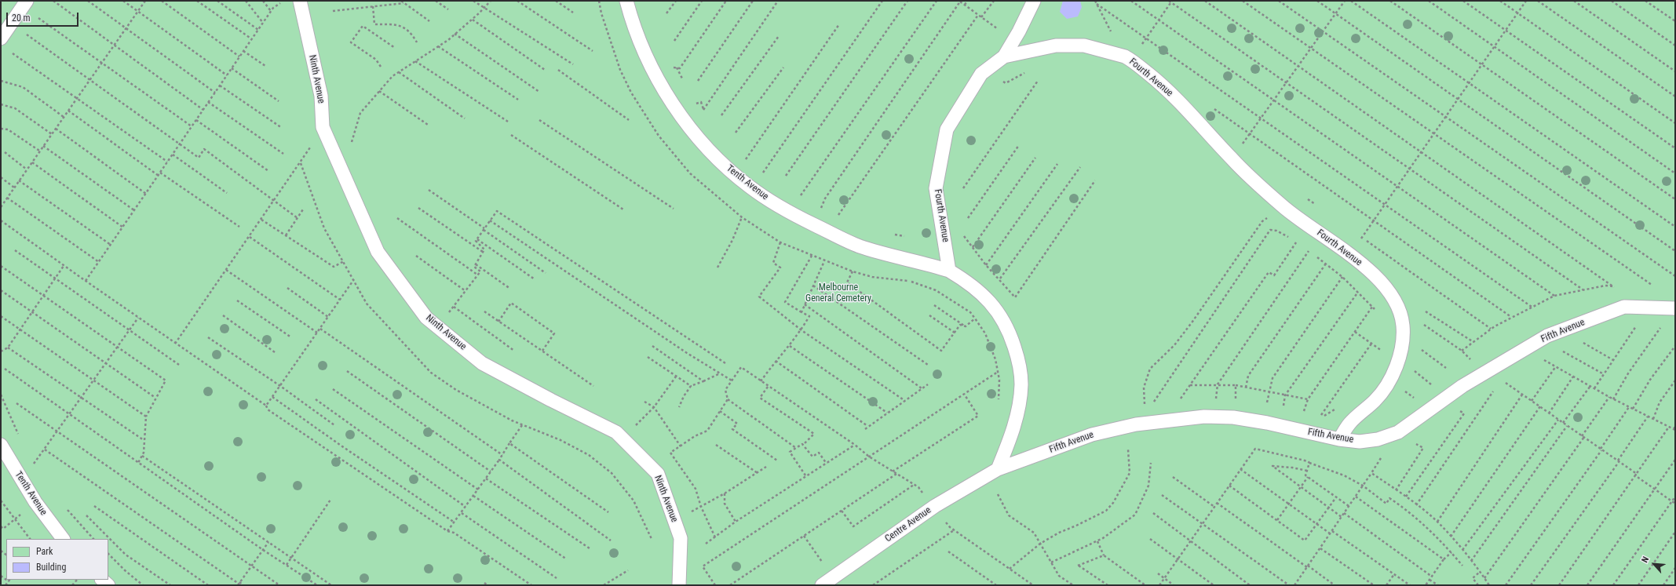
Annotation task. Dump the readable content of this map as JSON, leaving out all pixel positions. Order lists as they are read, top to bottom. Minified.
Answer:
{"streets":{"lane":["Fourth Avenue","Ninth Avenue","Tenth Avenue","Fifth Avenue","Centre Avenue"]},"crossings":[["Fourth Avenue","Tenth Avenue"],["Fourth Avenue","Fifth Avenue"],["Fifth Avenue","Centre Avenue"]],"parks":["Melbourne General Cemetery"],"legend":["Park","Building"],"scale_bar":"20 m","north":"top left"}
